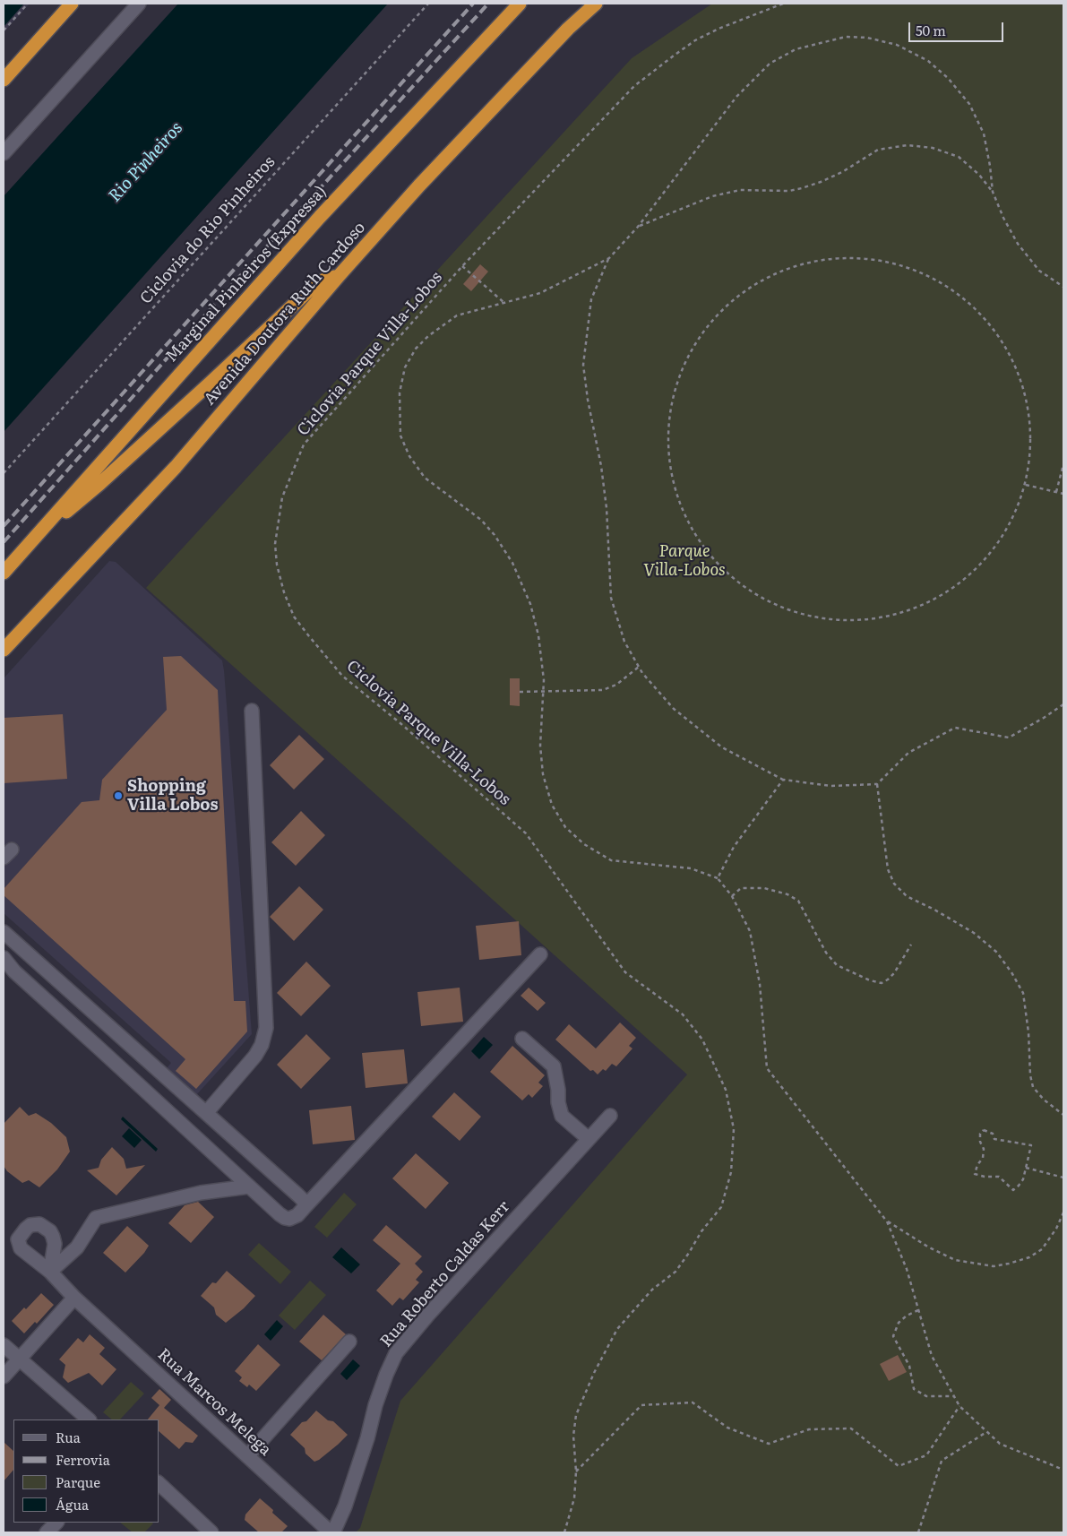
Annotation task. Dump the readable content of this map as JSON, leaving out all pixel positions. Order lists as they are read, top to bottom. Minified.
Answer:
{"streets":{"highway":["Marginal Pinheiros (Expressa)","Avenida Doutora Ruth Cardoso"],"street":["Rua Roberto Caldas Kerr","Rua Marcos Melega"],"path":["Ciclovia do Rio Pinheiros","Ciclovia Parque Villa-Lobos"]},"crossings":[["Rua Roberto Caldas Kerr","Rua Marcos Melega"]],"water":["Rio Pinheiros"],"parks":["Parque Villa-Lobos"],"places":["Shopping Villa Lobos"],"legend":["Rua","Ferrovia","Parque","Água"],"scale_bar":"50 m"}
